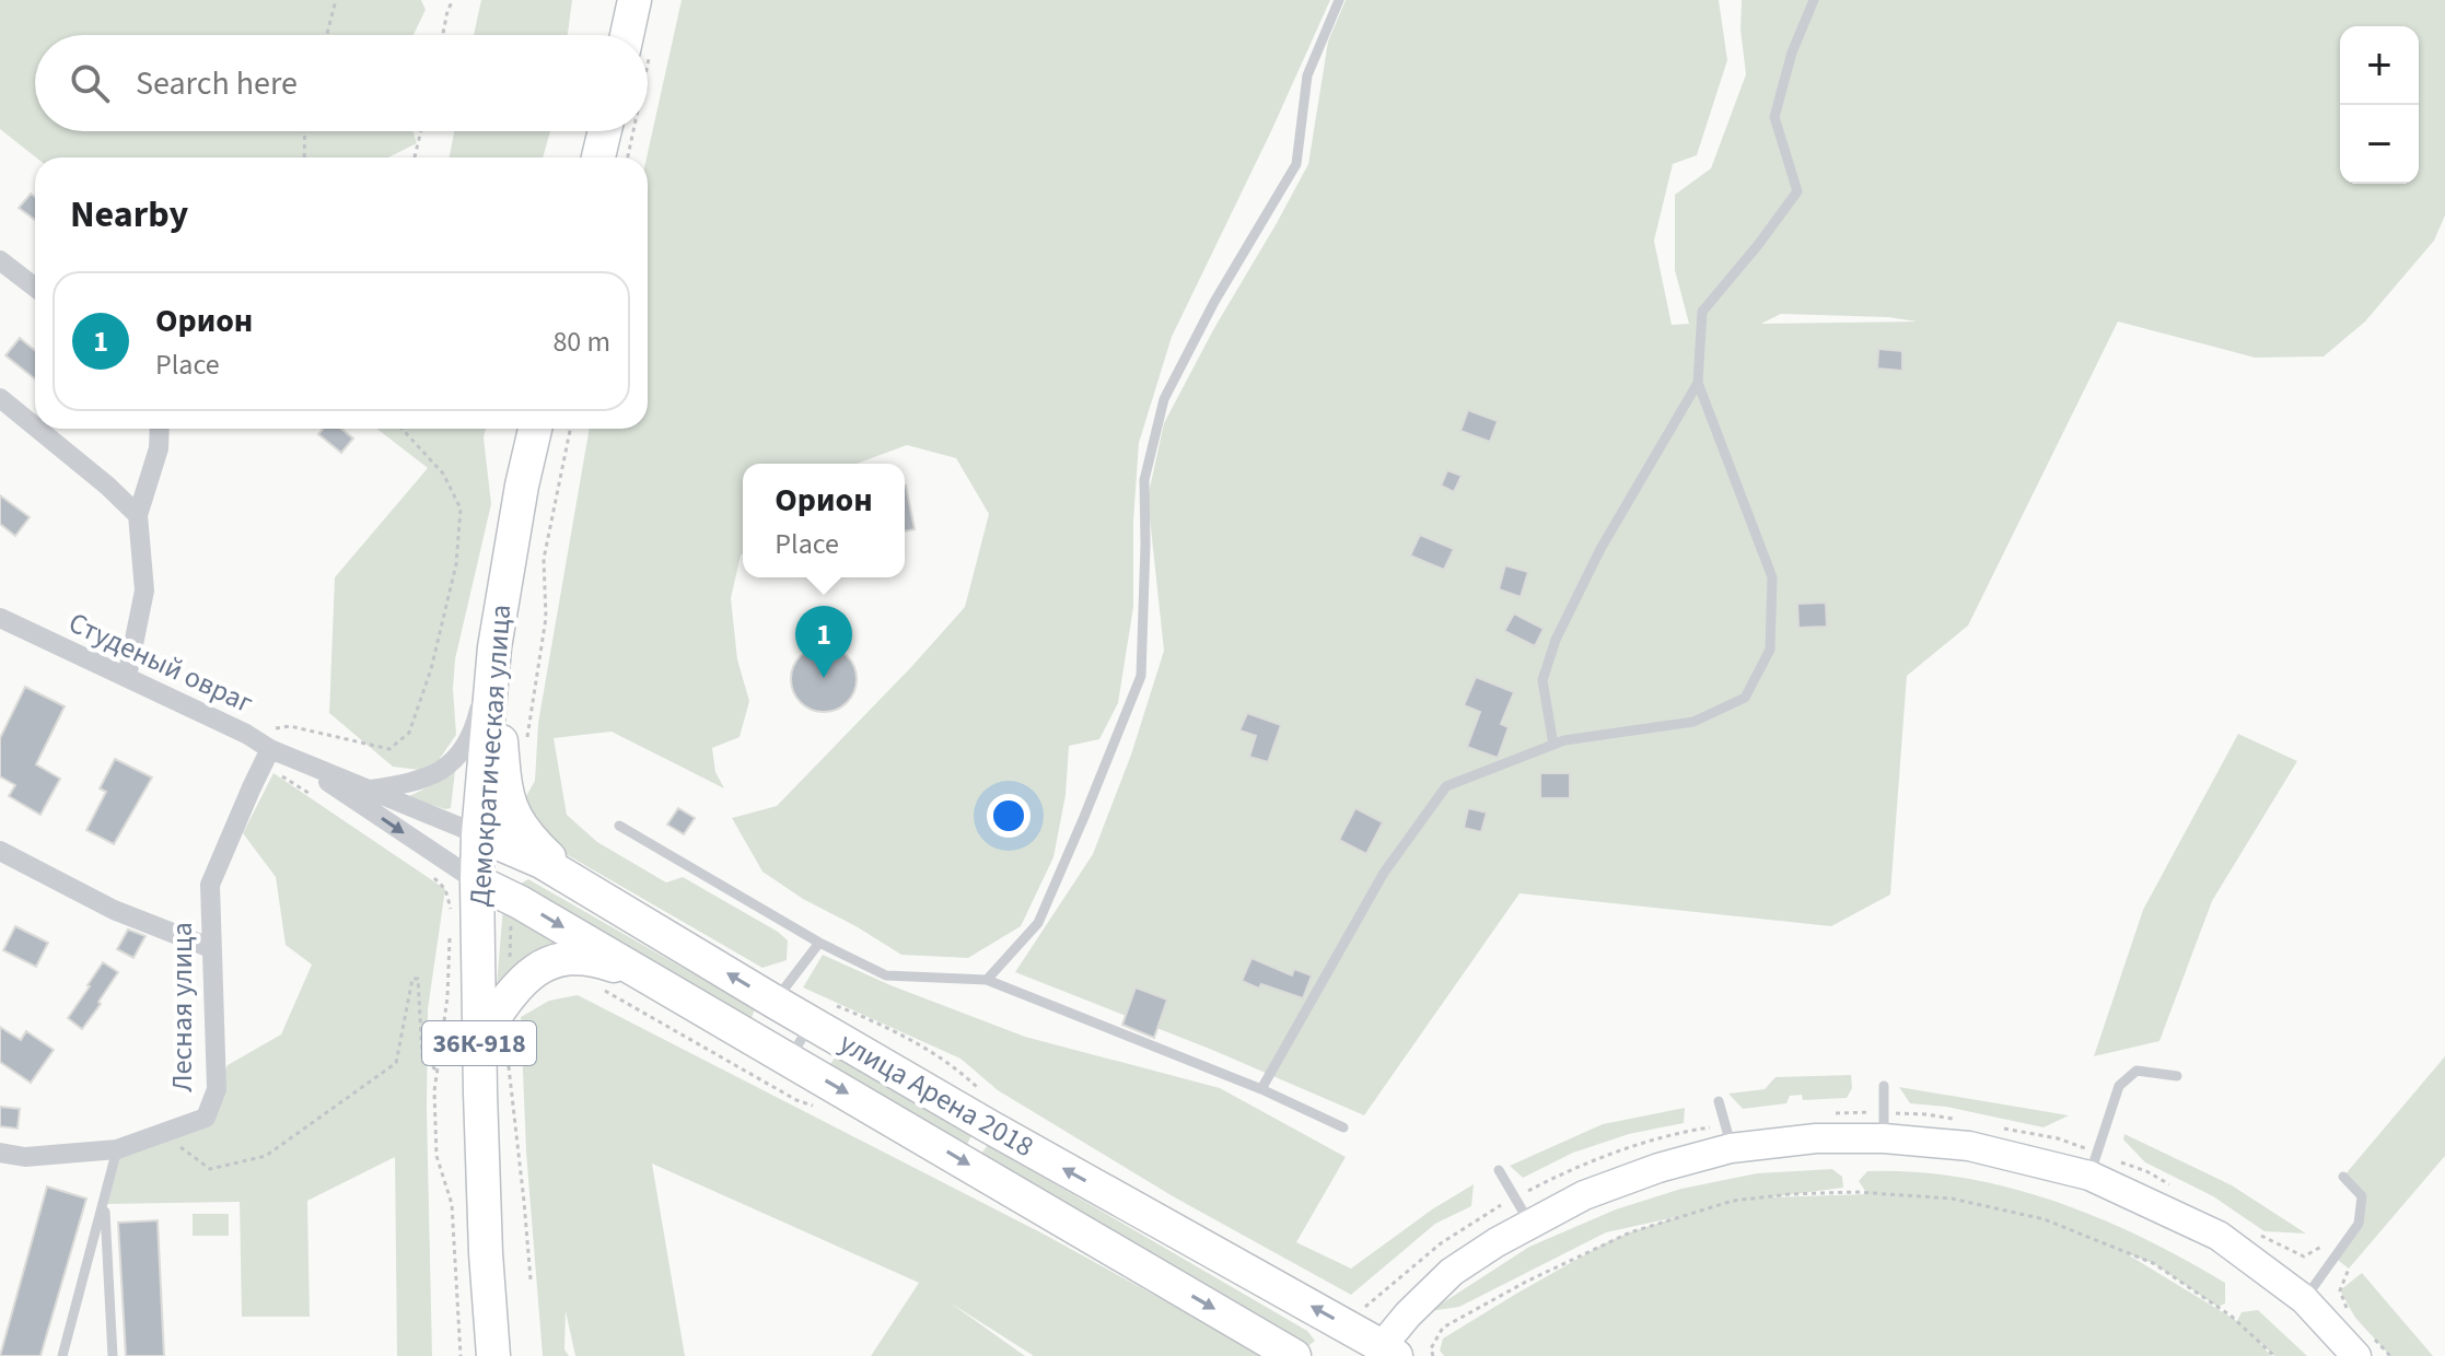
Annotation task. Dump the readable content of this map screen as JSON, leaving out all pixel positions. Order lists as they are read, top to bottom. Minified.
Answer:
{"streets":{"main road":["Демократическая улица","36К-918","улица Арена 2018"],"street":["Студеный овраг","Лесная улица"]},"crossings":[["Студеный овраг","Лесная улица"],["Демократическая улица","улица Арена 2018"]],"page":{"map_buttons":["+","−"],"search":"Search here","heading":"Nearby","list":[{"mark":"1","name":"Орион","note":"Place","value":"80 m"}],"popup":["Орион","Place"],"pins":"1"}}
